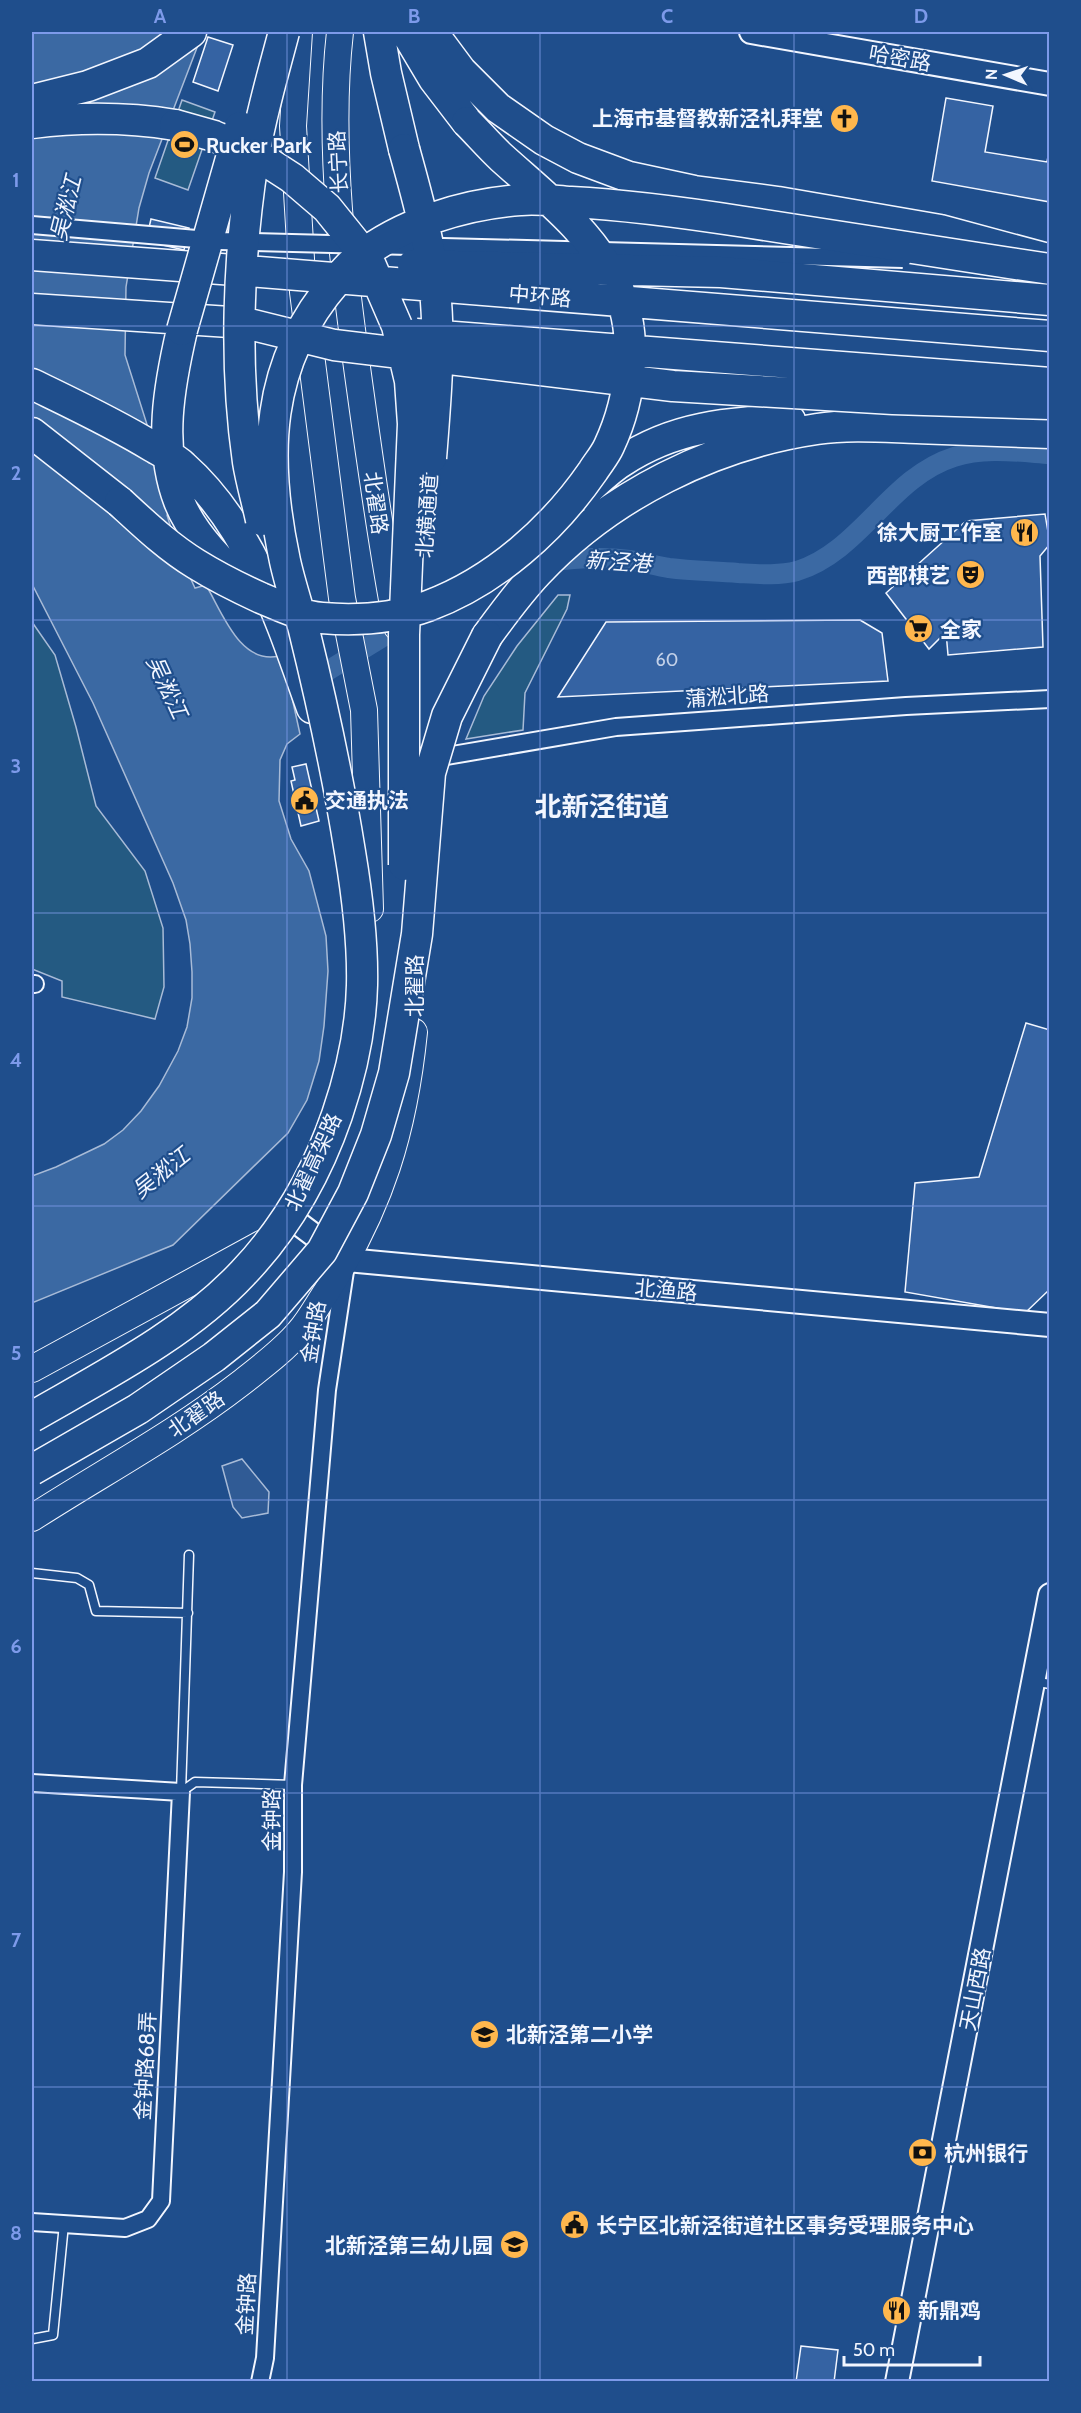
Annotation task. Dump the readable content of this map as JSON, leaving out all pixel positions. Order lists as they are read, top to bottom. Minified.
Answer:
{"streets":{"highway":["中环路","北横通道","北翟高架路"],"main road":["长宁路","北翟路"],"street":["哈密路","蒲淞北路","北渔路","金钟路","天山西路","金钟路68弄"]},"crossings":[["长宁路","北翟路"],["北翟路","蒲淞北路"],["北翟路","北渔路"],["北翟路","金钟路"],["北渔路","金钟路"]],"districts":["北新泾街道"],"water":["吴淞江","新泾港"],"places":{"church":["上海市基督教新泾礼拜堂"],"sports":["Rucker Park"],"restaurant":["徐大厨工作室","新鼎鸡"],"theatre":["西部棋艺"],"supermarket":["全家"],"public building":["交通执法","长宁区北新泾街道社区事务受理服务中心"],"school or university":["北新泾第二小学","北新泾第三幼儿园"],"bank":["杭州银行"]},"house_numbers":["60"],"scale_bar":"50 m","north":"left","grid":{"columns":["A","B","C","D"],"rows":["1","2","3","4","5","6","7","8"]}}
